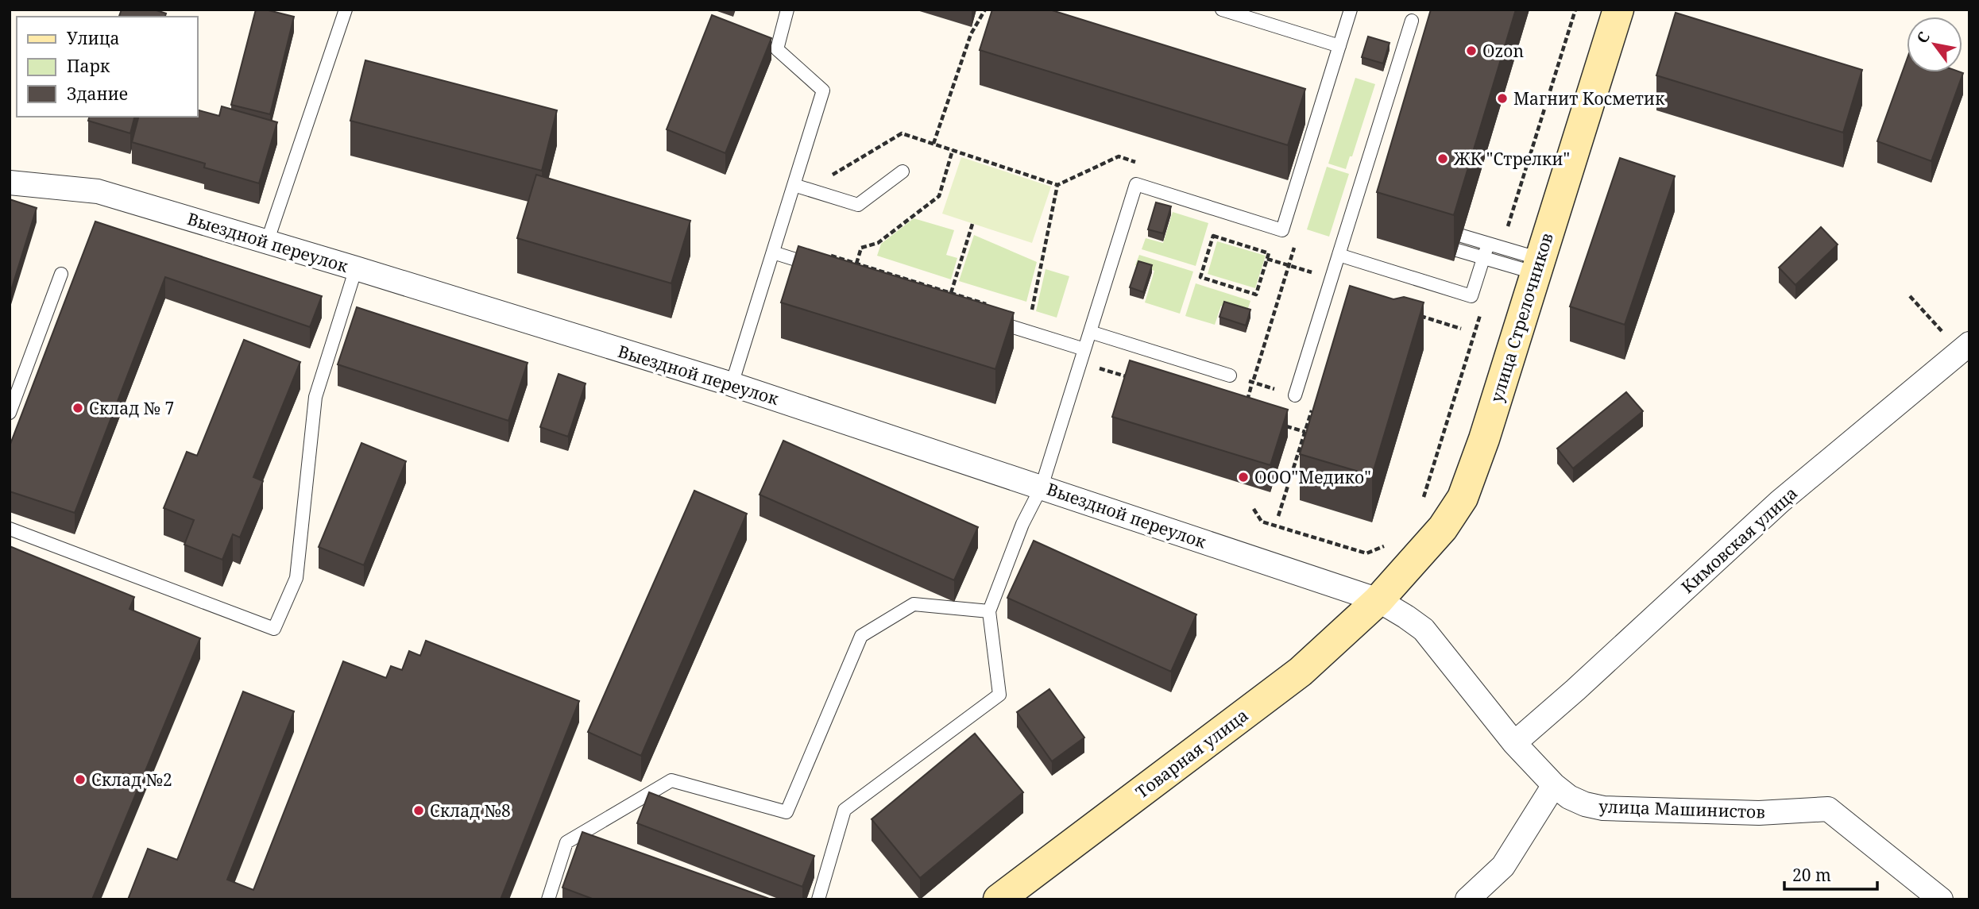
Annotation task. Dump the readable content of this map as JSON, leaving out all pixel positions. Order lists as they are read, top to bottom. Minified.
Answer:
{"streets":{"main road":["улица Стрелочников","Товарная улица"],"street":["Выездной переулок","Кимовская улица","улица Машинистов"]},"crossings":[["Выездной переулок","улица Стрелочников"],["Выездной переулок","Товарная улица"],["Выездной переулок","улица Машинистов"],["улица Стрелочников","Товарная улица"],["улица Стрелочников","улица Машинистов"],["Кимовская улица","улица Машинистов"],["Товарная улица","улица Машинистов"]],"places":["Ozon","Магнит Косметик","ЖК \"Стрелки\"","Склад № 7","ООО\"Медико\"","Склад №2","Склад №8"],"legend":["Улица","Парк","Здание"],"scale_bar":"20 m","north":"top left"}
